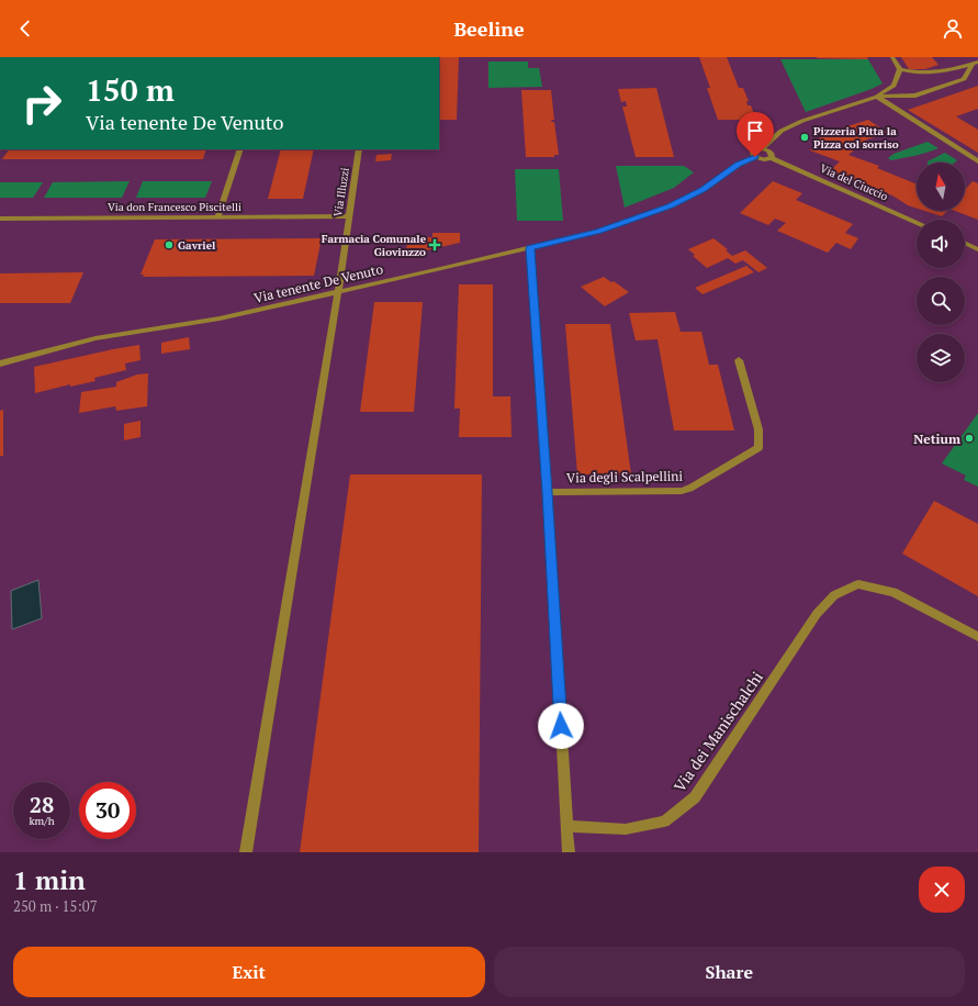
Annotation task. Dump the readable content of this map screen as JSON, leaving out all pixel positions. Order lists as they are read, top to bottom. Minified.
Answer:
{"streets":{"street":["Via del Ciuccio","Via Illuzzi","Via don Francesco Piscitelli","Via tenente De Venuto","Via degli Scalpellini","Via dei Manischalchi"]},"crossings":[["Via Illuzzi","Via don Francesco Piscitelli"],["Via Illuzzi","Via tenente De Venuto"]],"places":{"other":["Pizzeria Pitta la Pizza col sorriso","Gavriel","Netium"],"health":["Farmacia Comunale Giovinzzo"]},"north":"top","page":{"header":"Beeline","turn":["150 m","Via tenente De Venuto"],"speed":"28 km/h","limit":"30","heading":["1 min","250 m · 15:07"],"buttons":["Exit","Share"]}}
